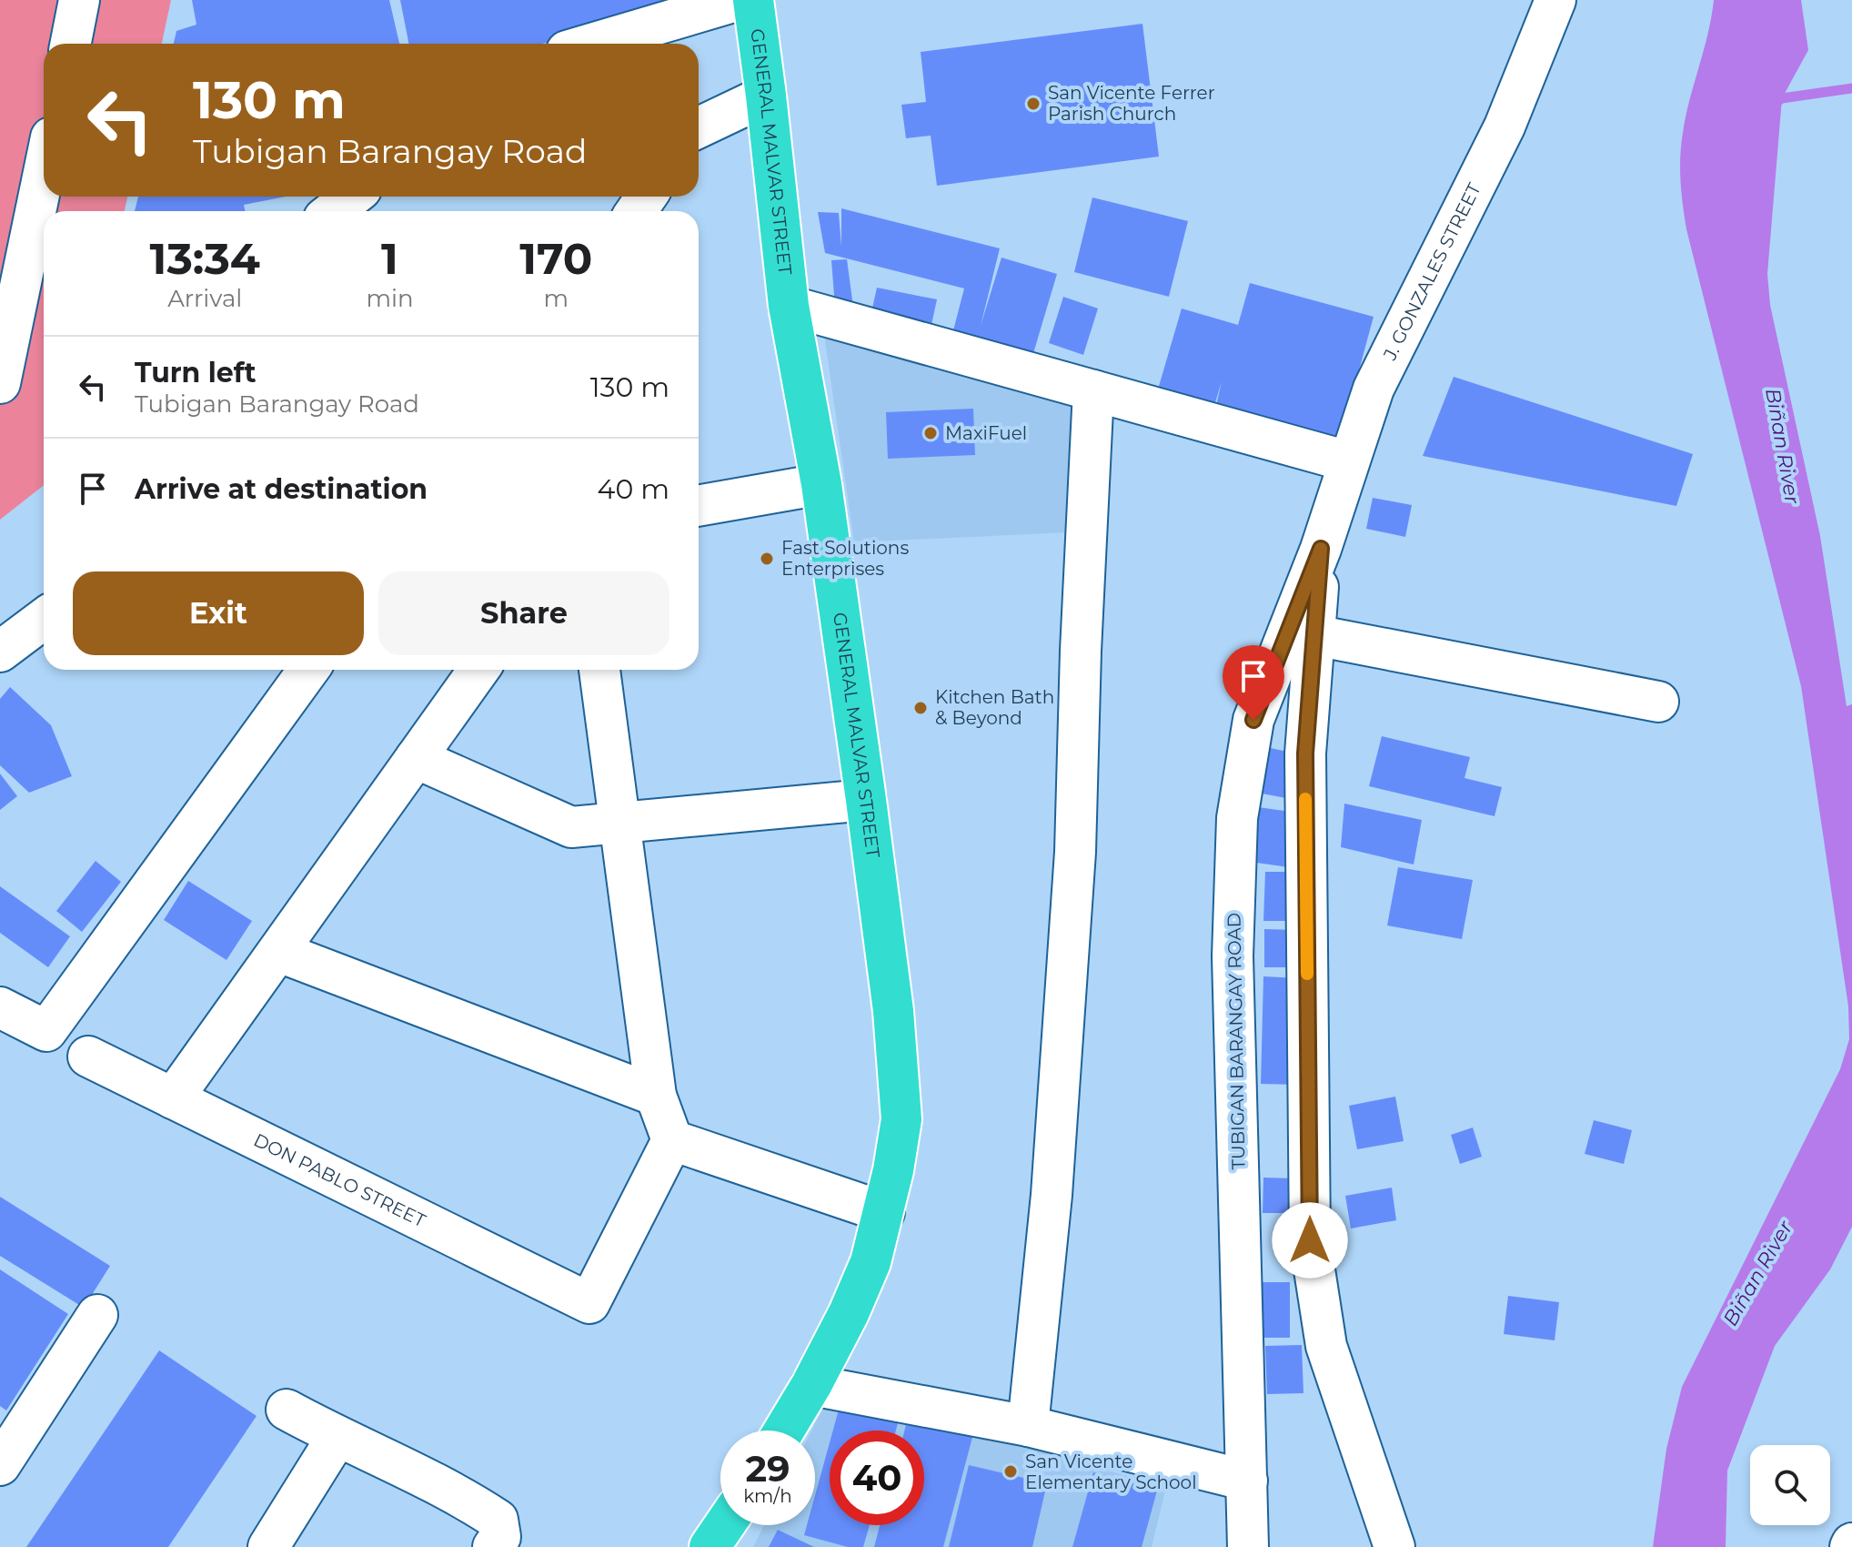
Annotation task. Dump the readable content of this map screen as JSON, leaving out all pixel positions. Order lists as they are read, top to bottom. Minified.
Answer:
{"streets":{"highway":["GENERAL MALVAR STREET"],"street":["J. GONZALES STREET","TUBIGAN BARANGAY ROAD","DON PABLO STREET"]},"crossings":[["J. GONZALES STREET","TUBIGAN BARANGAY ROAD"]],"water":["Biñan River"],"places":["San Vicente Ferrer Parish Church","MaxiFuel","Fast Solutions Enterprises","Kitchen Bath & Beyond","San Vicente Elementary School"],"page":{"turn":["130 m","Tubigan Barangay Road"],"eta":["13:34","Arrival","1","min","170","m"],"list":[{"name":"Turn left","note":"Tubigan Barangay Road","value":"130 m"},{"name":"Arrive at destination","value":"40 m"}],"buttons":["Exit","Share"],"speed":"29 km/h","limit":"40"}}
